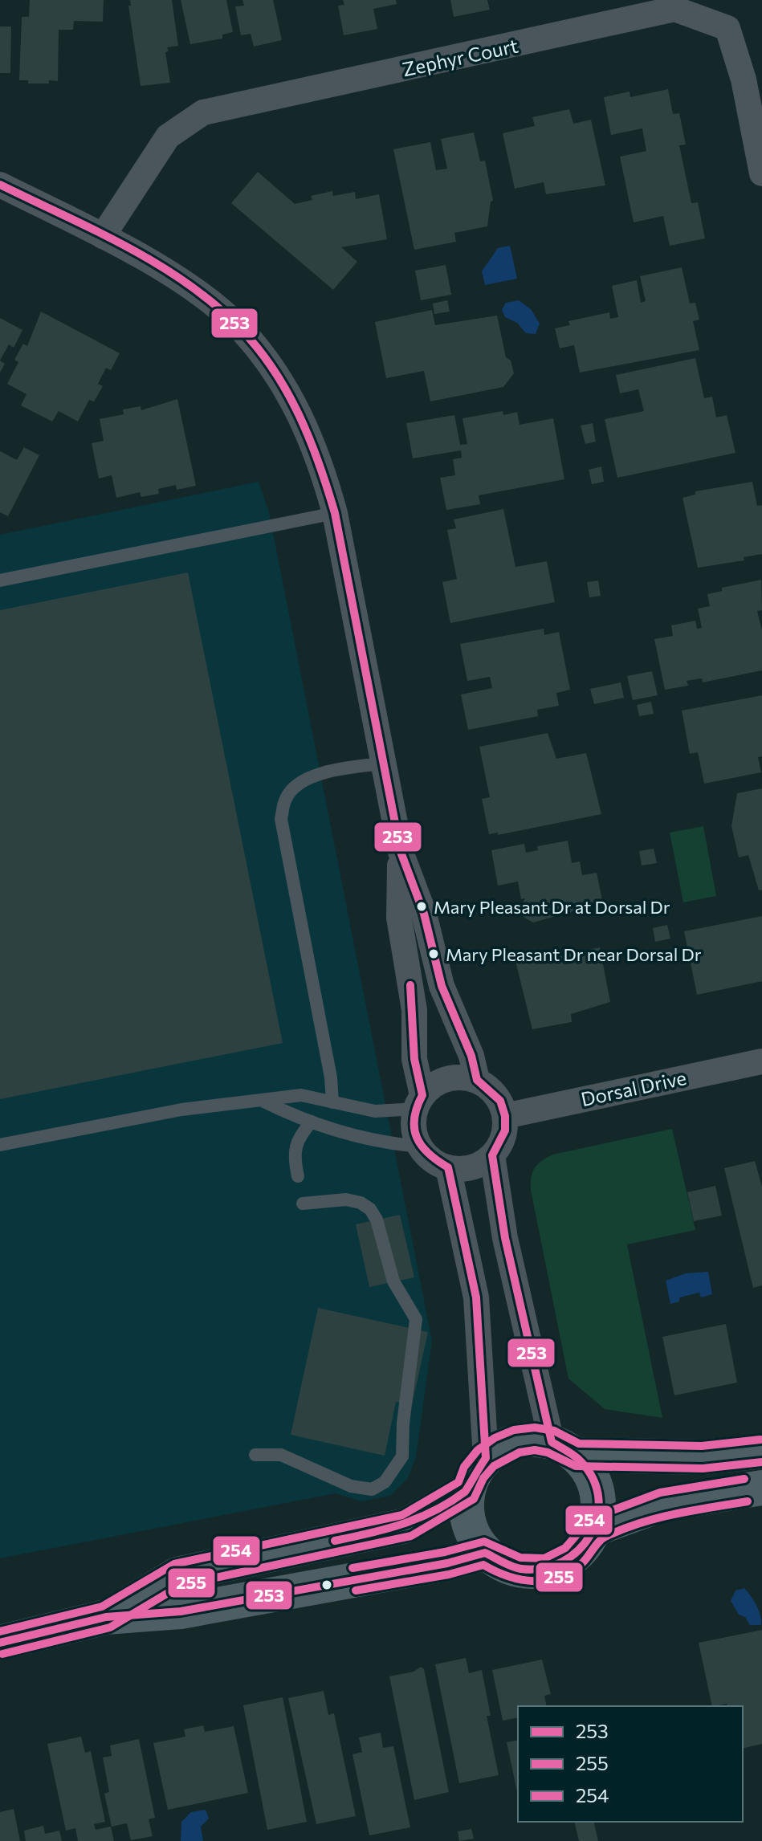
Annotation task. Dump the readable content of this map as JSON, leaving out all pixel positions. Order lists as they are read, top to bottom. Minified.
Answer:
{"streets":{"street":["Zephyr Court","Dorsal Drive"]},"places":["Mary Pleasant Dr at Dorsal Dr","Mary Pleasant Dr near Dorsal Dr"],"lines":["transit line 253","transit line 254","transit line 255"],"legend":["253","255","254"]}
